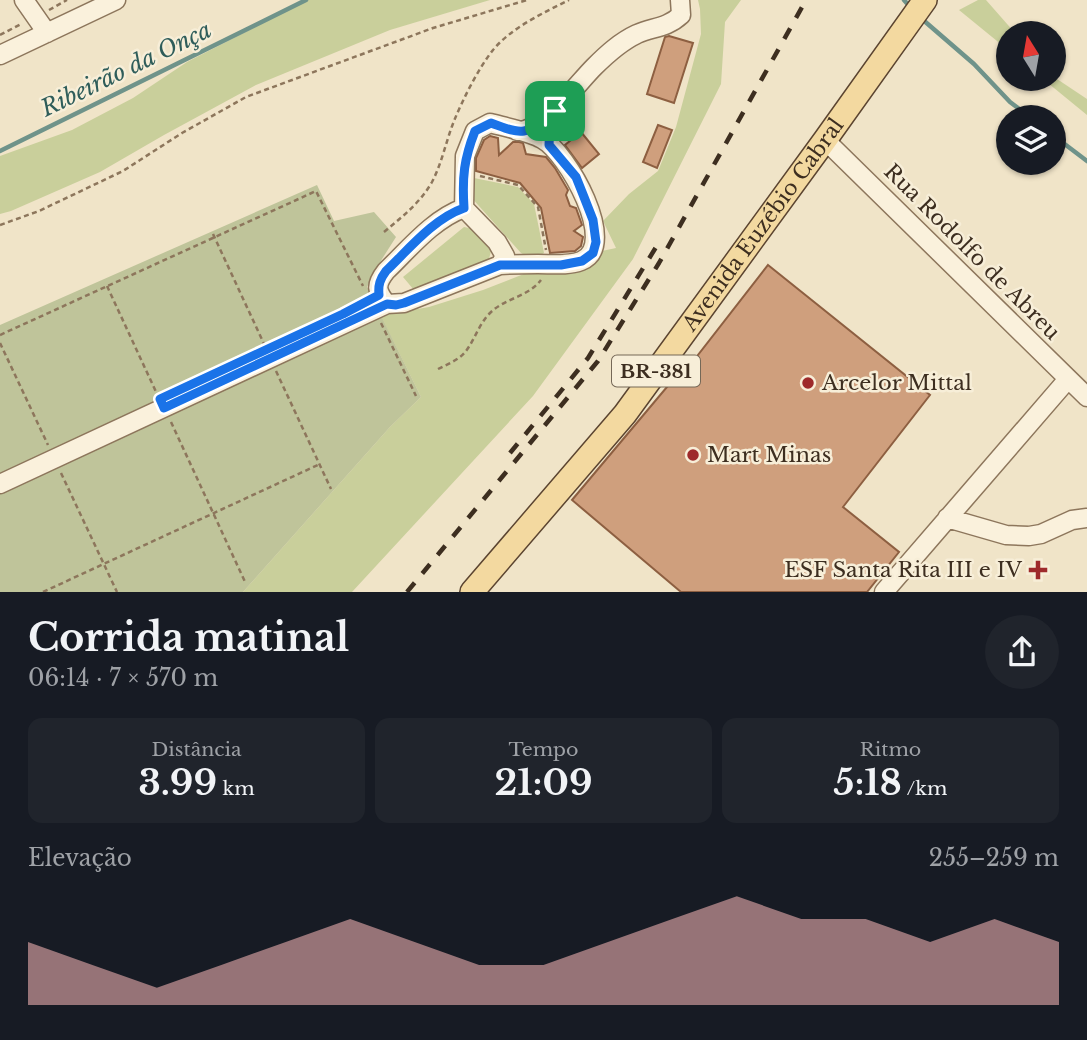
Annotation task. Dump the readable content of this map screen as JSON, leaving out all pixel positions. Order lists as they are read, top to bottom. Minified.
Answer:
{"streets":{"main road":["Avenida Euzébio Cabral","BR-381"],"street":["Rua Rodolfo de Abreu"]},"crossings":[["Avenida Euzébio Cabral","Rua Rodolfo de Abreu"]],"water":["Ribeirão da Onça"],"places":{"other":["Arcelor Mittal","Mart Minas"],"health":["ESF Santa Rita III e IV"]},"north":"top","page":{"heading":["Corrida matinal","06:14 · 7 × 570 m"],"stats":[["Distância","3.99 km"],["Tempo","21:09"],["Ritmo","5:18 /km"]],"chart":["Elevação","255–259 m"]}}
